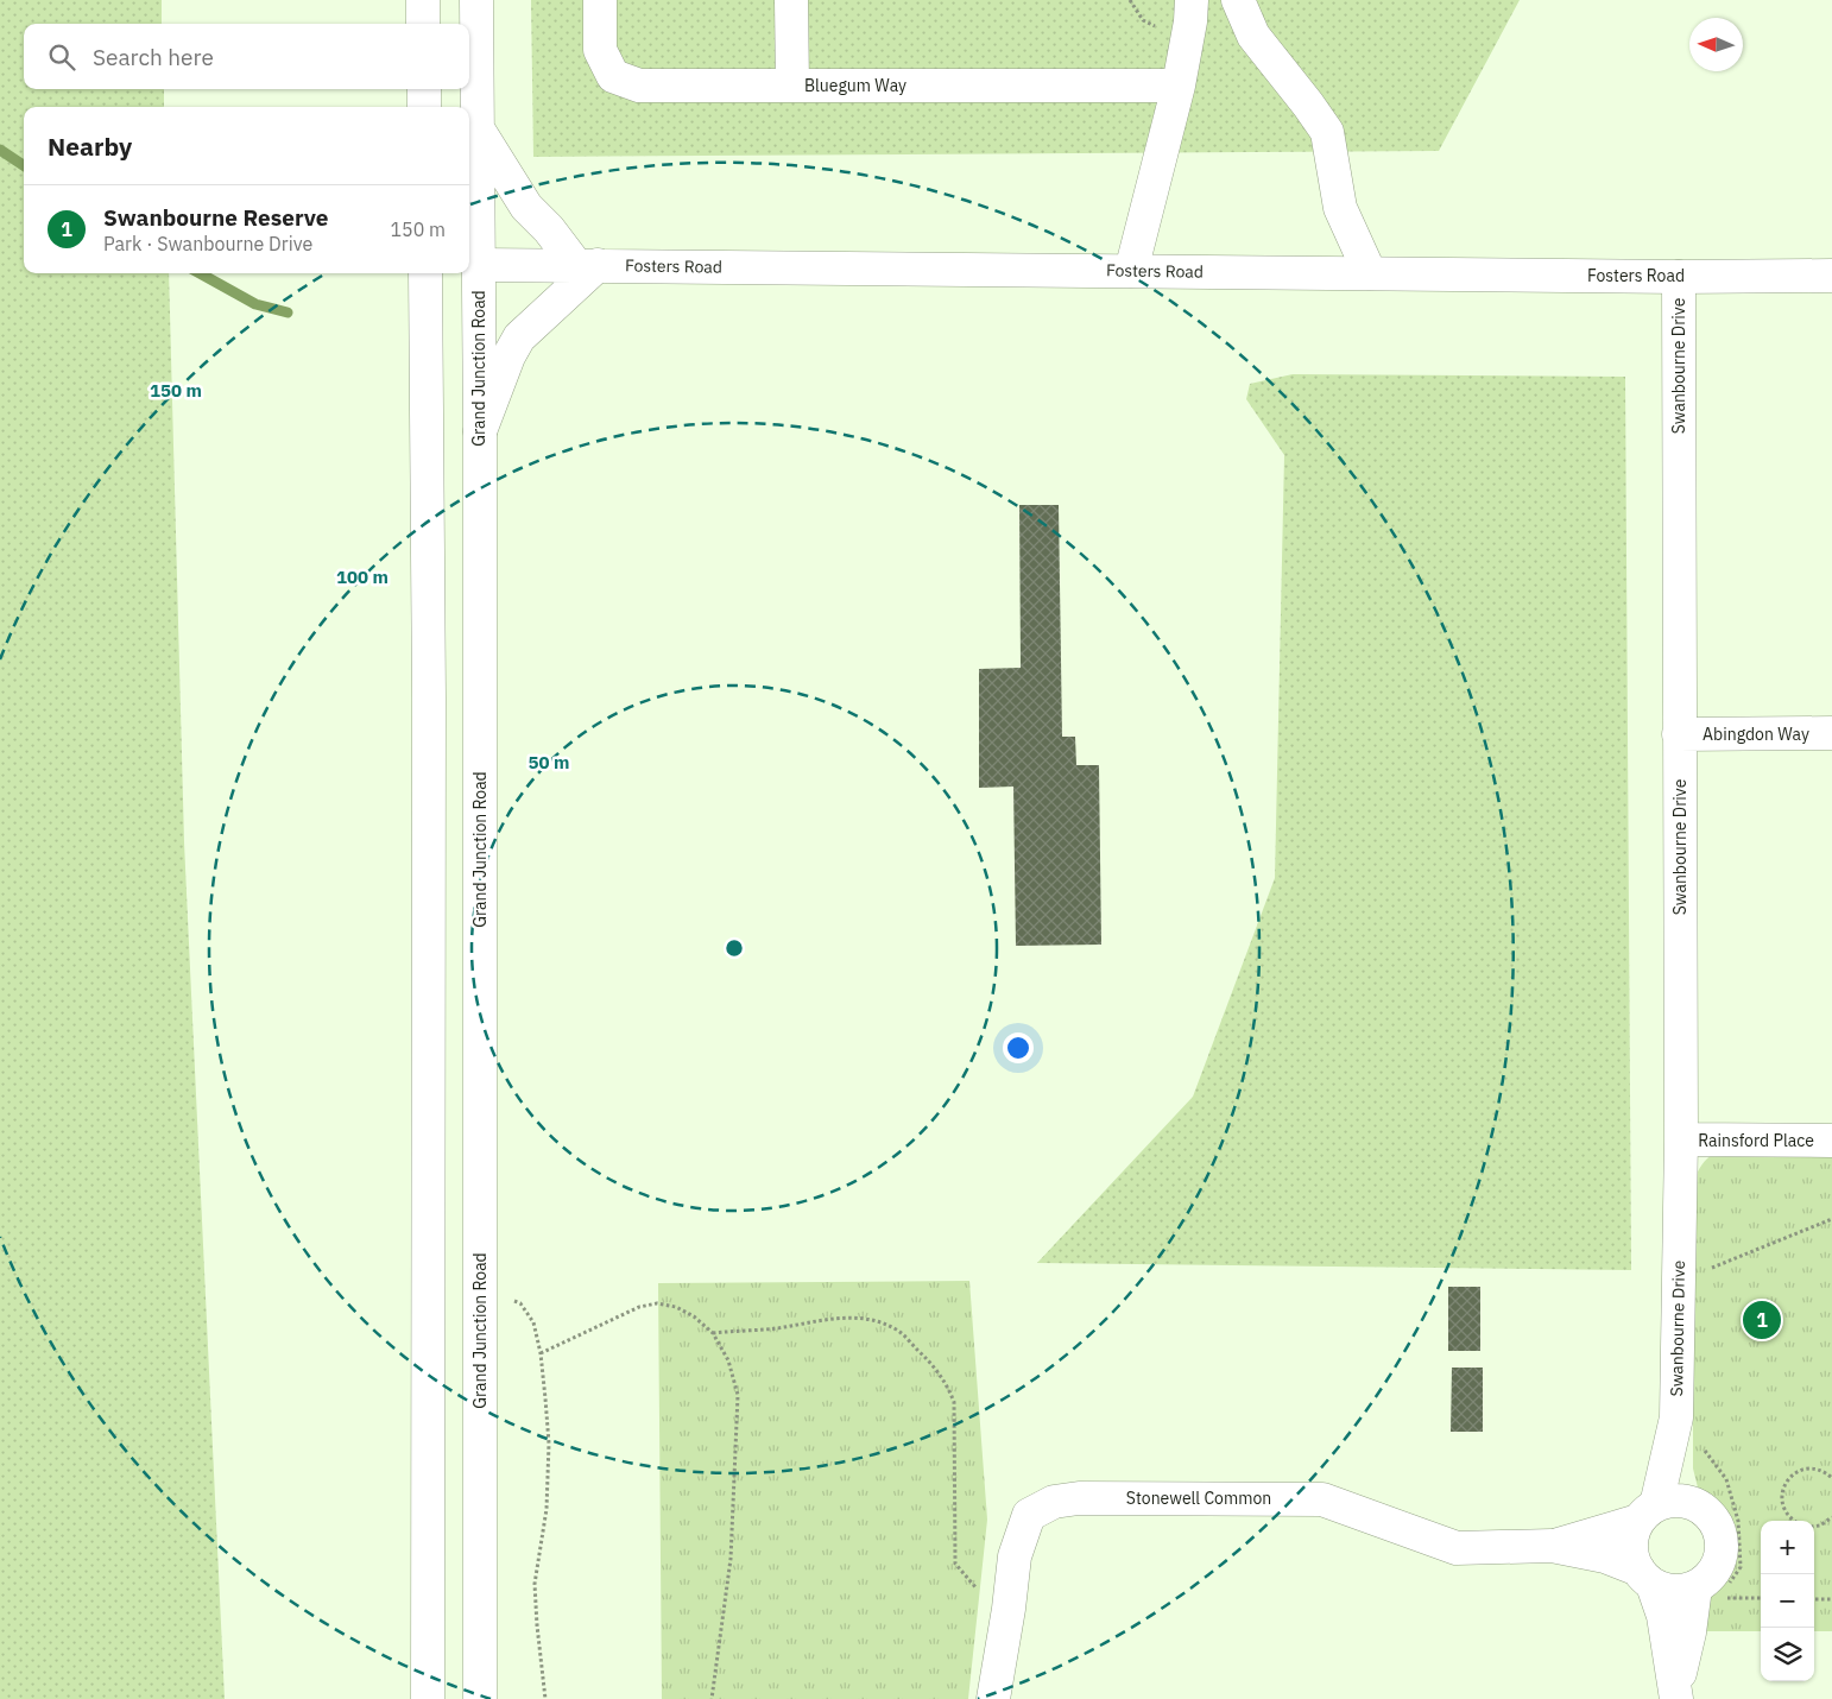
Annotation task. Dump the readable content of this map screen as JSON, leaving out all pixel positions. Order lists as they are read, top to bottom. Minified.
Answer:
{"streets":{"main road":["Bluegum Way","Fosters Road","Swanbourne Drive","Grand Junction Road","Abingdon Way","Rainsford Place","Stonewell Common"]},"crossings":[["Fosters Road","Swanbourne Drive"],["Fosters Road","Grand Junction Road"],["Swanbourne Drive","Abingdon Way"],["Swanbourne Drive","Rainsford Place"],["Swanbourne Drive","Stonewell Common"]],"north":"left","page":{"search":"Search here","heading":"Nearby","list":[{"mark":"1","name":"Swanbourne Reserve","note":"Park · Swanbourne Drive","value":"150 m"}],"pins":"1","map_buttons":["+","−"]},"rings":["150 m","100 m","50 m"]}
